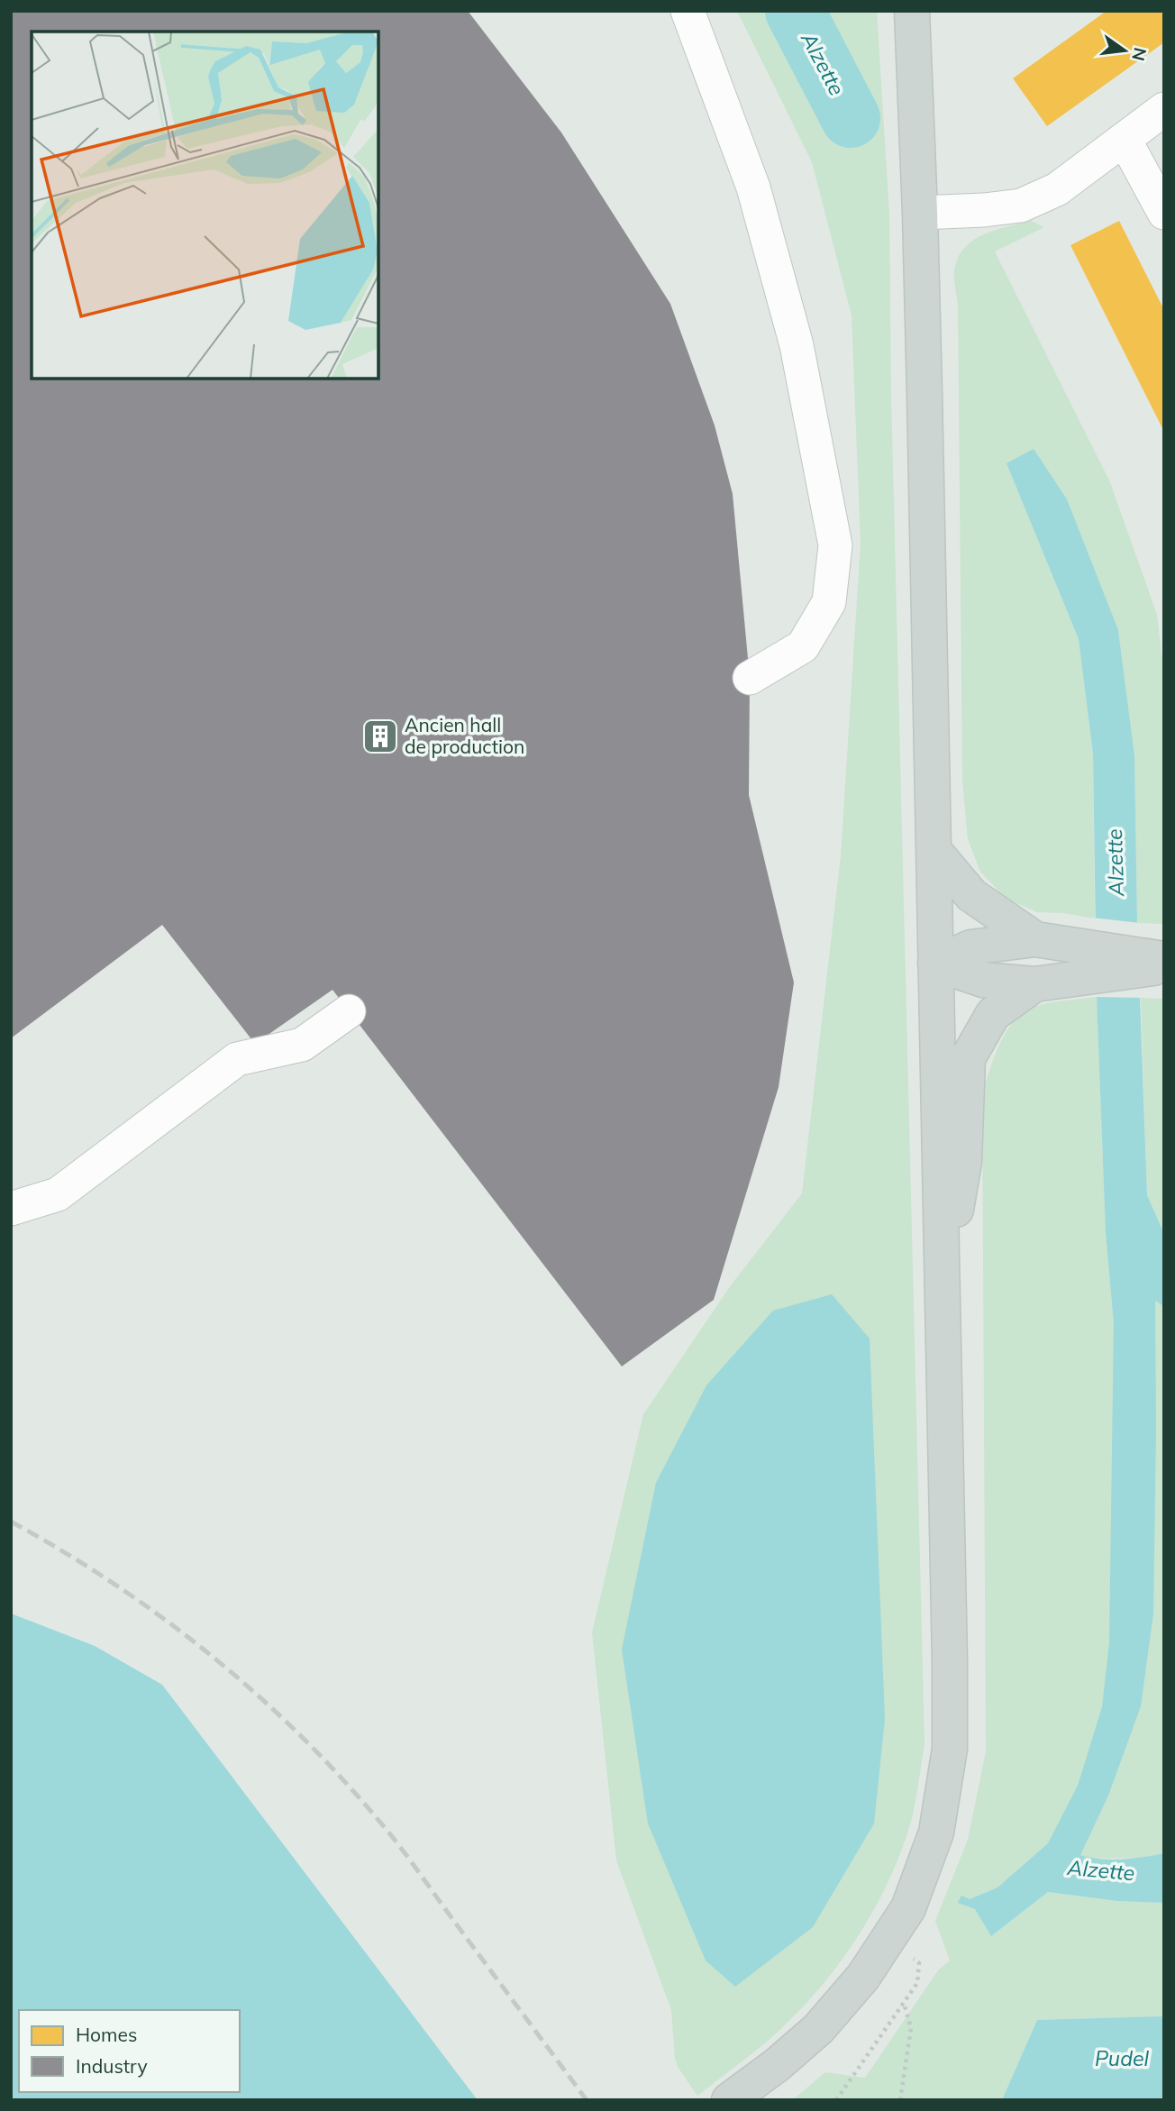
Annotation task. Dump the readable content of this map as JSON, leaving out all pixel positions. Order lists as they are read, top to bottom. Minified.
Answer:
{"water":["Alzette","Pudel"],"places":{"building":["Ancien hall de production"]},"legend":["Homes","Industry"],"north":"right"}
